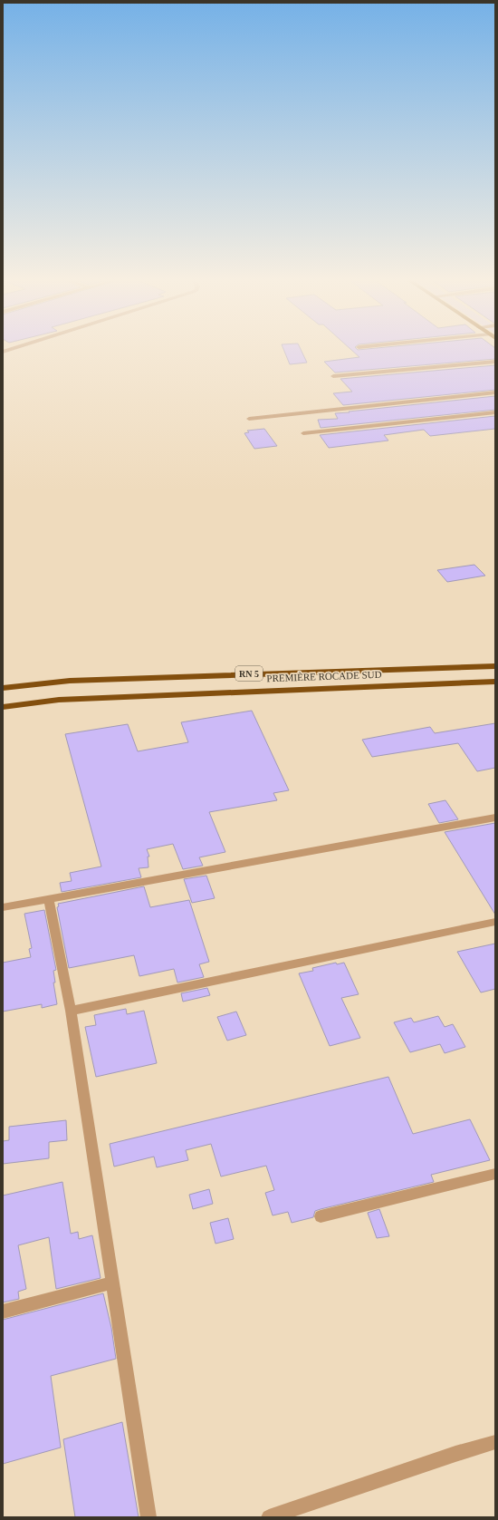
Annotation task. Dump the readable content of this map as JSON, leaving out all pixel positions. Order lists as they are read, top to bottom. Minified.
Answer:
{"streets":{"highway":["RN 5","PREMIÈRE ROCADE SUD"]}}
